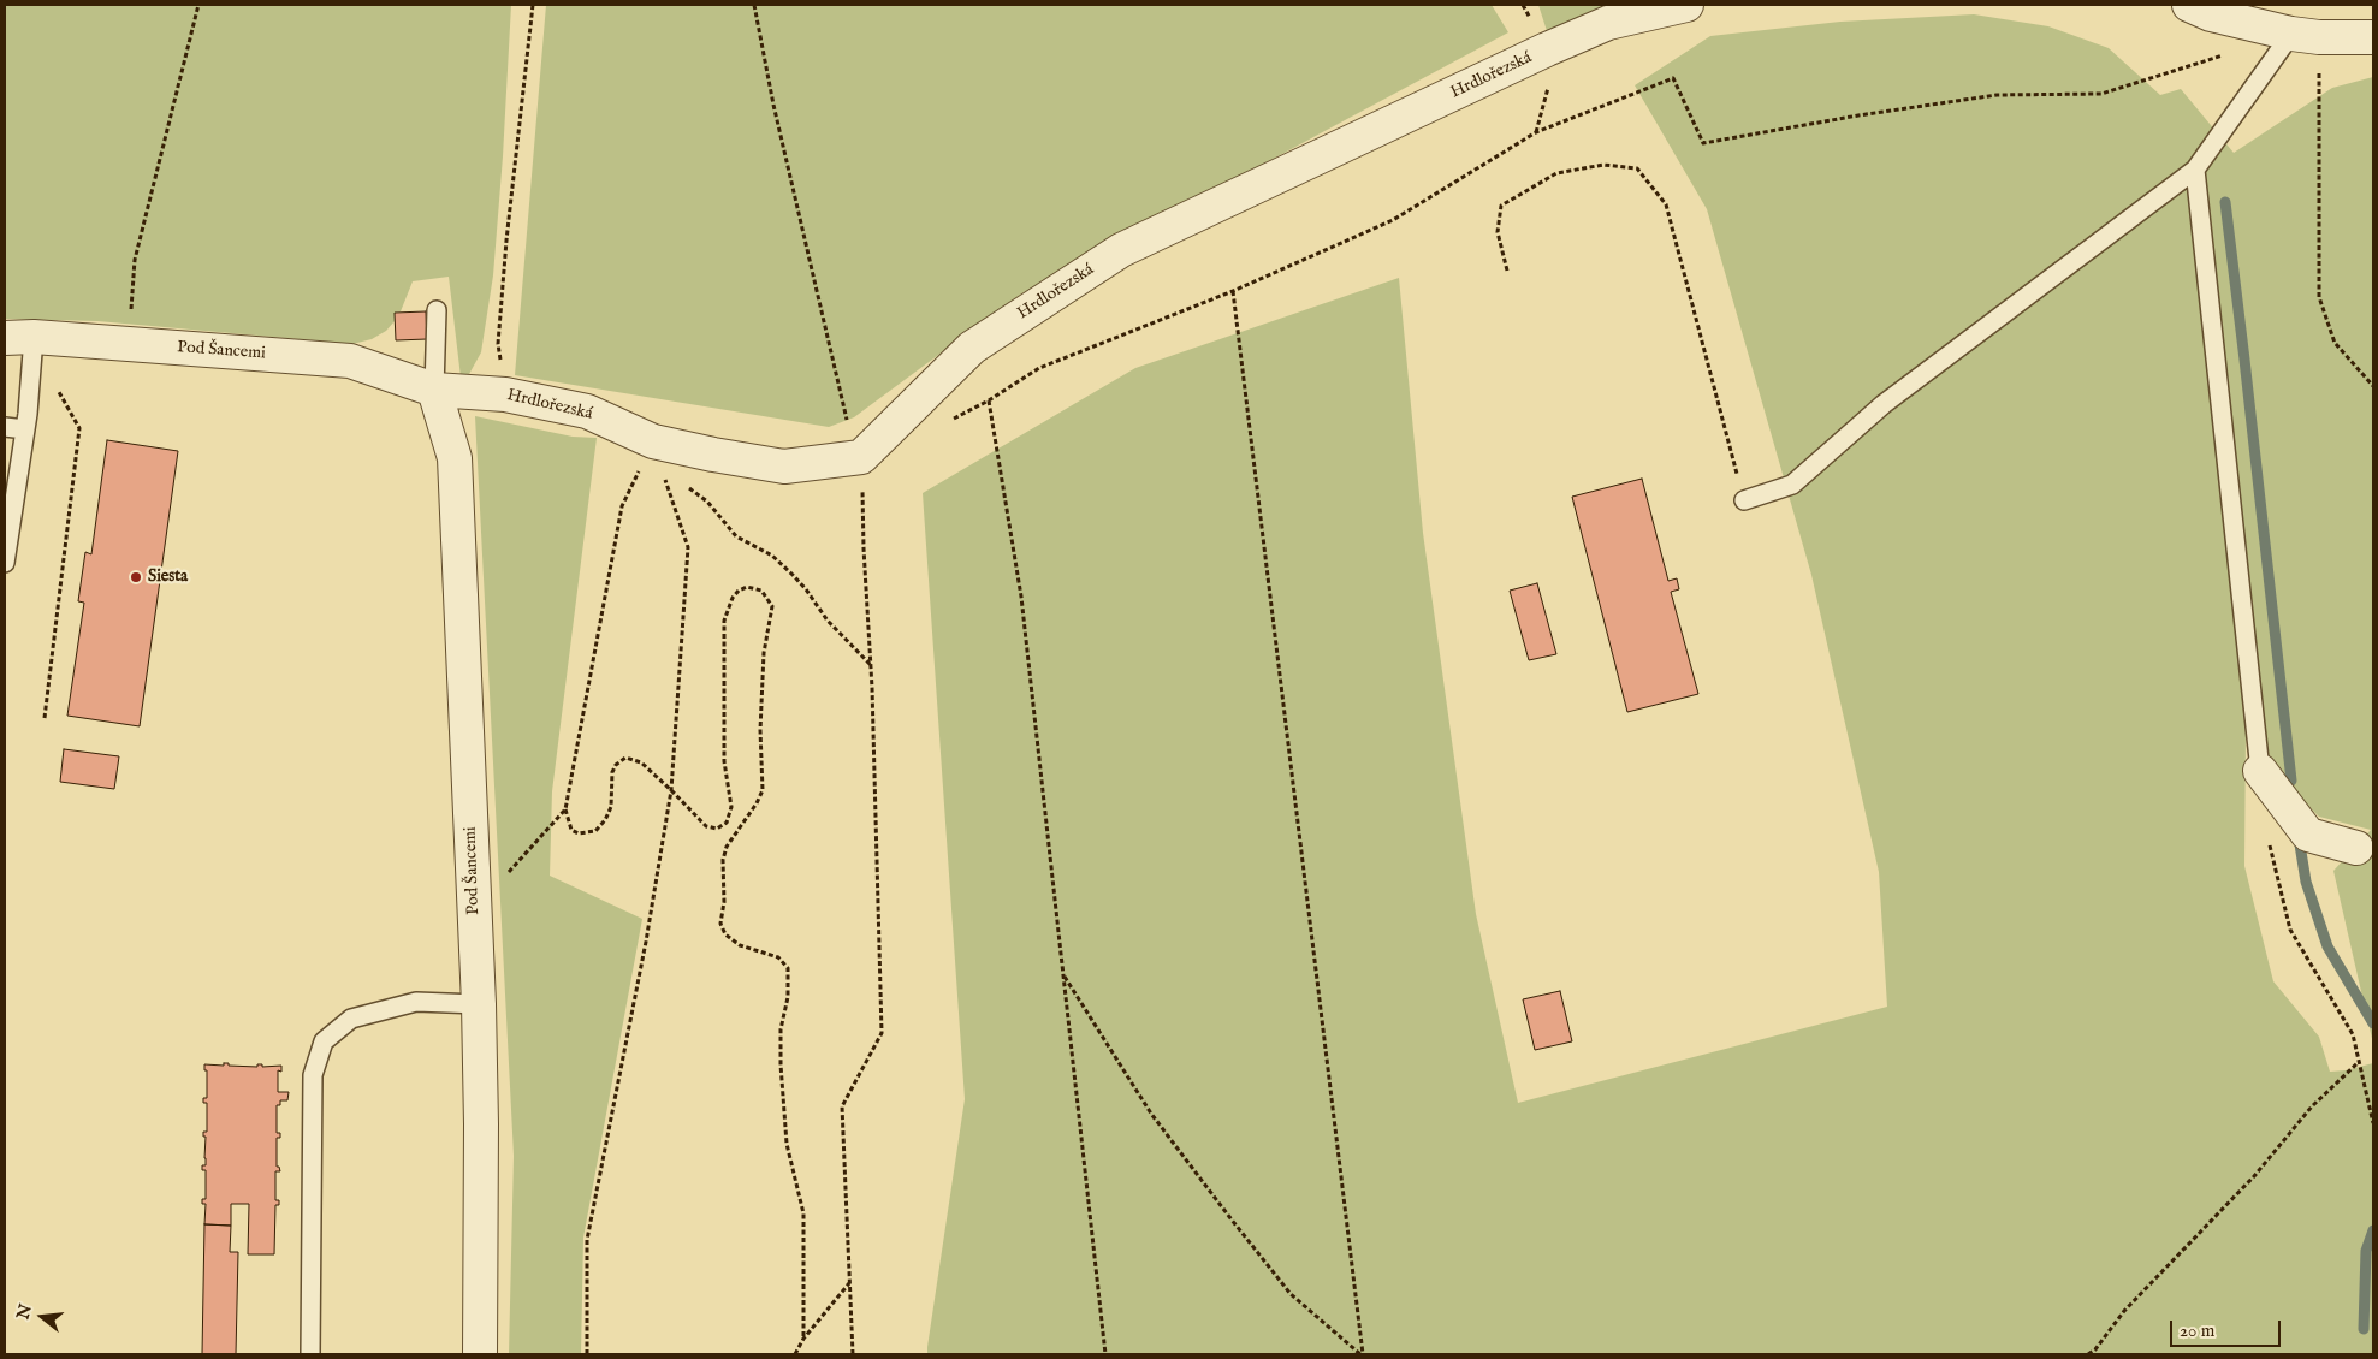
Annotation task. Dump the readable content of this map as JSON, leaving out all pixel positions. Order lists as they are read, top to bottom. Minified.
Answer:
{"streets":{"street":["Hrdlořezská","Pod Šancemi"]},"crossings":[["Hrdlořezská","Pod Šancemi"]],"places":["Siesta"],"scale_bar":"20 m","north":"left"}
